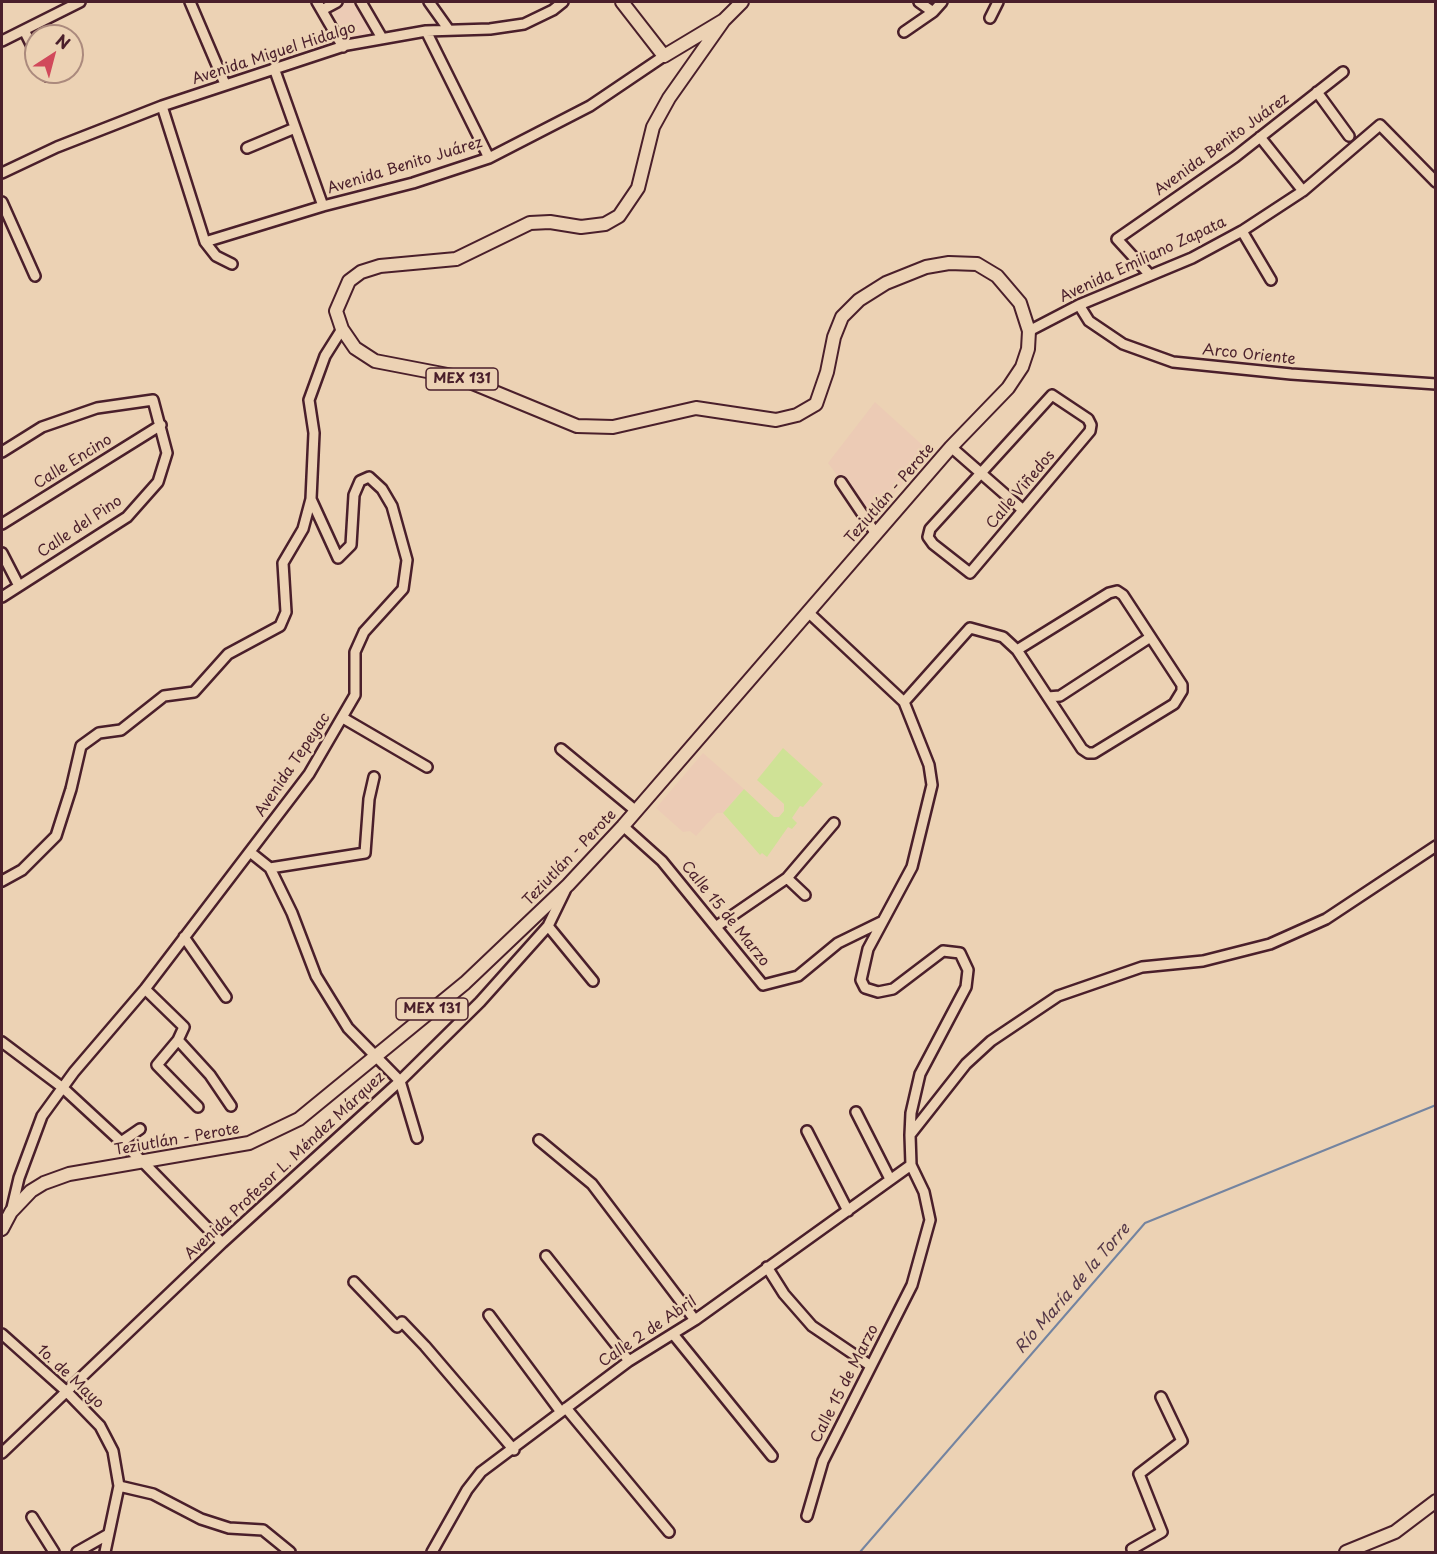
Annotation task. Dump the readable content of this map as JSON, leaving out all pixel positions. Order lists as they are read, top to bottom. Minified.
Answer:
{"streets":{"main road":["Avenida Benito Juárez","MEX 131","Teziutlán - Perote"],"street":["Avenida Miguel Hidalgo","Avenida Emiliano Zapata","Arco Oriente","Calle Encino","Calle Viñedos","Calle del Pino","Avenida Tepeyac","Calle 15 de Marzo","Avenida Profesor L. Méndez Márquez","Calle 2 de Abril","1o. de Mayo"]},"crossings":[["Avenida Benito Juárez","Avenida Emiliano Zapata"],["Avenida Emiliano Zapata","Arco Oriente"],["Avenida Emiliano Zapata","MEX 131"],["Avenida Emiliano Zapata","Teziutlán - Perote"],["MEX 131","Teziutlán - Perote"],["MEX 131","Avenida Tepeyac"],["Calle Encino","Calle del Pino"],["Teziutlán - Perote","Avenida Tepeyac"],["Teziutlán - Perote","Calle 15 de Marzo"],["Teziutlán - Perote","Avenida Profesor L. Méndez Márquez"],["Calle 15 de Marzo","Calle 2 de Abril"],["Avenida Profesor L. Méndez Márquez","1o. de Mayo"]],"water":["Río María de la Torre"],"north":"top right"}
